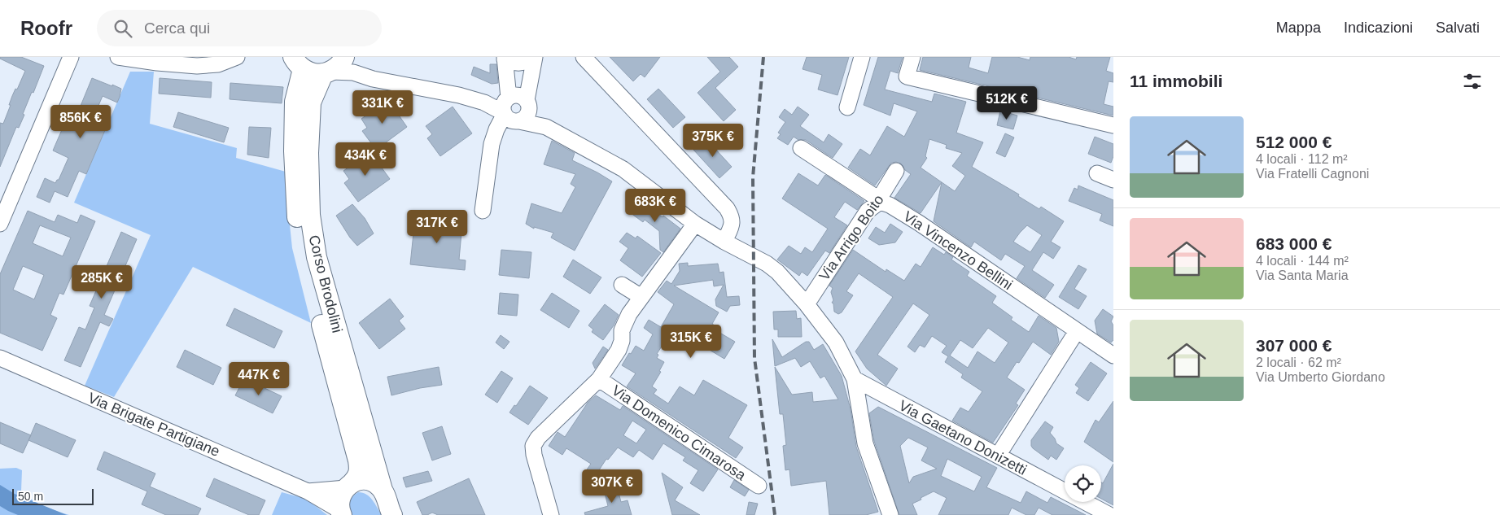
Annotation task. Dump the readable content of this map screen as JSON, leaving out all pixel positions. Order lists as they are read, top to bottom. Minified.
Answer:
{"streets":{"main road":["Corso Brodolini"],"street":["Via Arrigo Boito","Via Vincenzo Bellini","Via Brigate Partigiane","Via Domenico Cimarosa","Via Gaetano Donizetti"]},"crossings":[["Via Arrigo Boito","Via Vincenzo Bellini"],["Corso Brodolini","Via Brigate Partigiane"]],"scale_bar":"50 m","page":{"header":"Roofr","search":"Cerca qui","nav":["Mappa","Indicazioni","Salvati"],"heading":"11 immobili","price":["512K €","331K €","856K €","375K €","434K €","683K €","317K €","285K €","315K €","447K €","307K €"],"list":[{"name":"512 000 €","note":"4 locali · 112 m² · Via Fratelli Cagnoni"},{"name":"683 000 €","note":"4 locali · 144 m² · Via Santa Maria"},{"name":"307 000 €","note":"2 locali · 62 m² · Via Umberto Giordano"}],"scale":"50 m"}}
